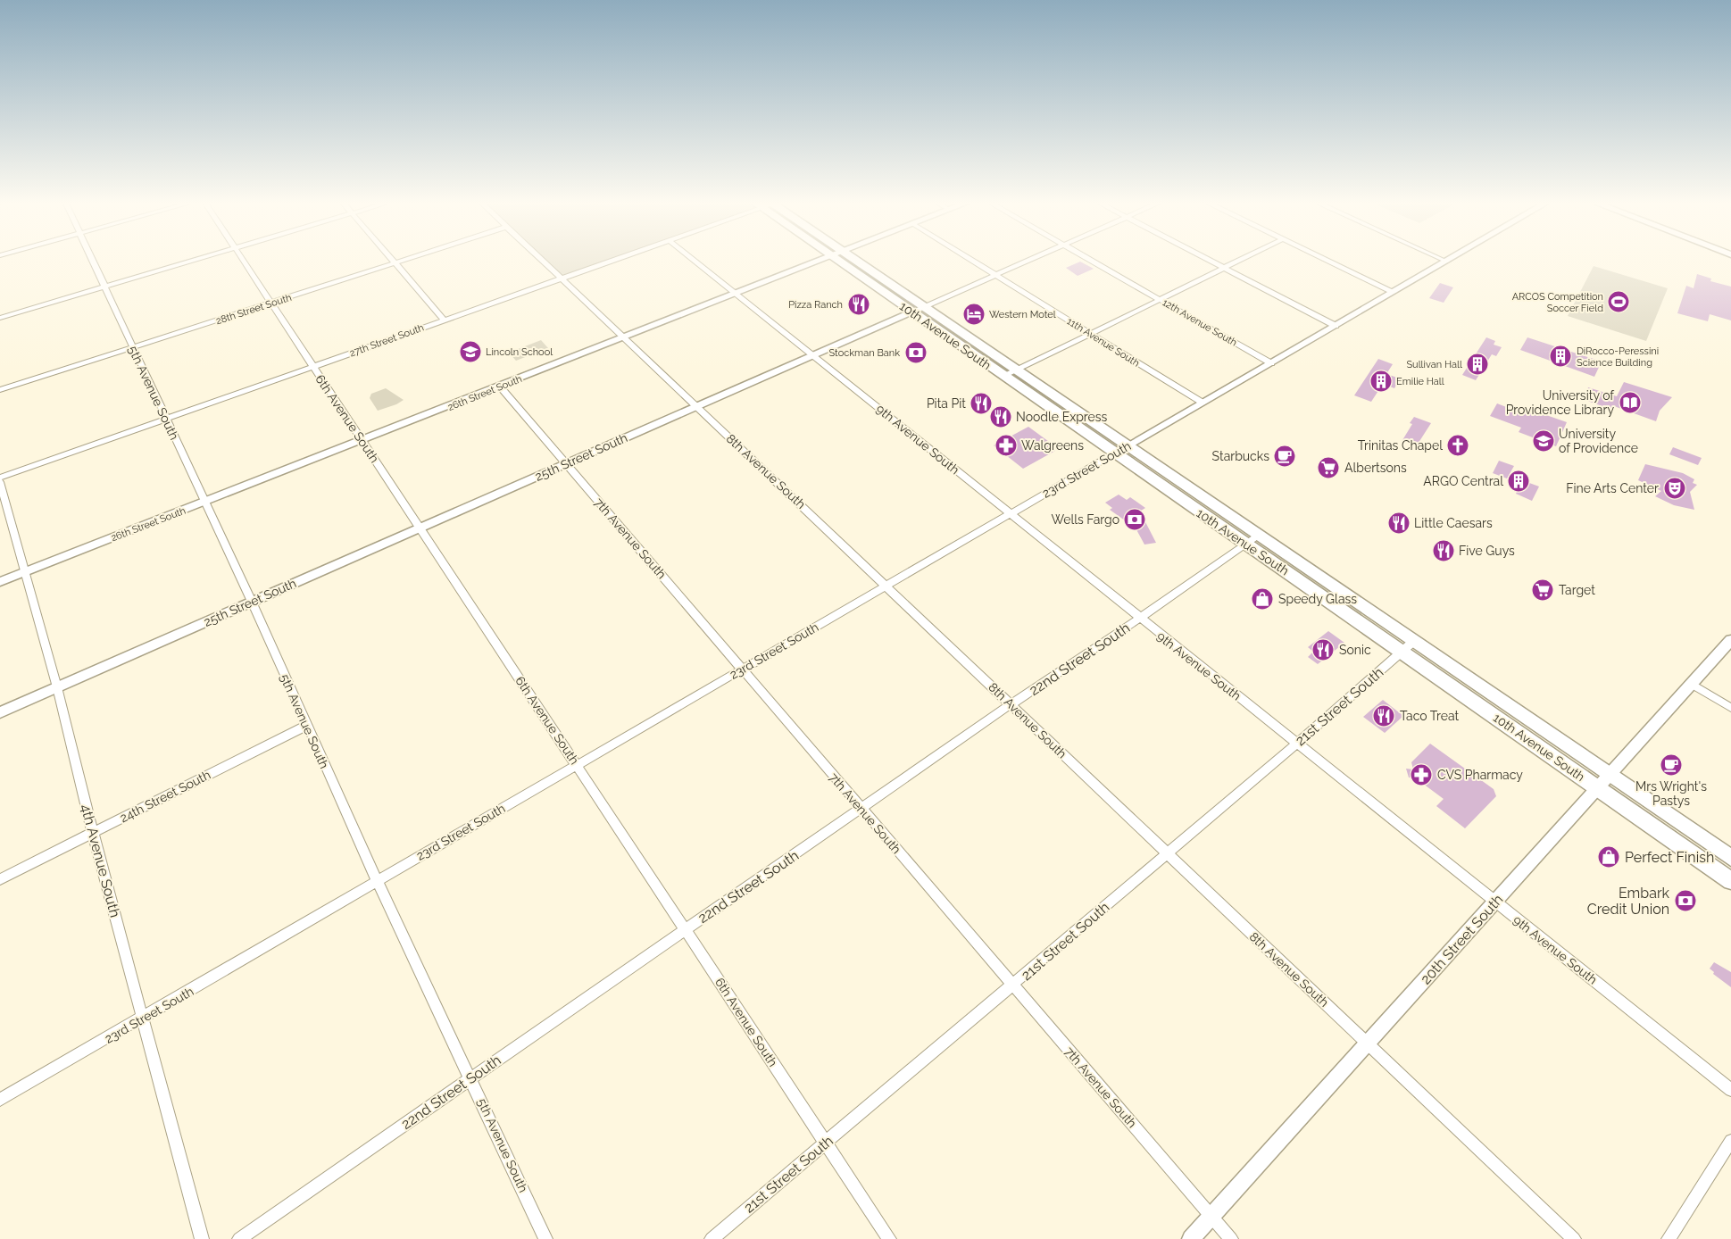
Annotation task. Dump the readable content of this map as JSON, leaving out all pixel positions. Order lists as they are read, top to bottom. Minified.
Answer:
{"streets":{"highway":["10th Avenue South"],"street":["28th Street South","12th Avenue South","27th Street South","11th Avenue South","5th Avenue South","26th Street South","6th Avenue South","9th Avenue South","25th Street South","23rd Street South","8th Avenue South","7th Avenue South","22nd Street South","21st Street South","24th Street South","4th Avenue South","20th Street South"]},"crossings":[["28th Street South","5th Avenue South"],["28th Street South","6th Avenue South"],["12th Avenue South","23rd Street South"],["10th Avenue South","25th Street South"],["10th Avenue South","23rd Street South"],["10th Avenue South","22nd Street South"],["10th Avenue South","21st Street South"],["10th Avenue South","20th Street South"],["27th Street South","5th Avenue South"],["27th Street South","6th Avenue South"],["27th Street South","8th Avenue South"],["11th Avenue South","25th Street South"],["11th Avenue South","23rd Street South"],["5th Avenue South","26th Street South"],["5th Avenue South","25th Street South"],["5th Avenue South","23rd Street South"],["5th Avenue South","22nd Street South"],["5th Avenue South","24th Street South"],["26th Street South","6th Avenue South"],["26th Street South","9th Avenue South"],["26th Street South","8th Avenue South"],["26th Street South","7th Avenue South"],["26th Street South","4th Avenue South"],["6th Avenue South","25th Street South"],["6th Avenue South","23rd Street South"],["6th Avenue South","22nd Street South"],["6th Avenue South","21st Street South"],["9th Avenue South","25th Street South"],["9th Avenue South","23rd Street South"],["9th Avenue South","22nd Street South"],["9th Avenue South","21st Street South"],["9th Avenue South","20th Street South"],["25th Street South","8th Avenue South"],["25th Street South","7th Avenue South"],["25th Street South","4th Avenue South"],["23rd Street South","8th Avenue South"],["23rd Street South","7th Avenue South"],["23rd Street South","4th Avenue South"],["8th Avenue South","22nd Street South"],["8th Avenue South","21st Street South"],["8th Avenue South","20th Street South"],["7th Avenue South","22nd Street South"],["7th Avenue South","21st Street South"],["7th Avenue South","20th Street South"],["24th Street South","4th Avenue South"]],"places":{"sports":["ARCOS Competition Soccer Field"],"restaurant":["Pizza Ranch","Pita Pit","Noodle Express","Little Caesars","Five Guys","Sonic","Taco Treat"],"hotel":["Western Motel"],"school or university":["Lincoln School","University of Providence"],"bank":["Stockman Bank","Wells Fargo","Embark Credit Union"],"building":["DiRocco-Peressini Science Building","Sullivan Hall","Emilie Hall","ARGO Central"],"library":["University of Providence Library"],"pharmacy":["Walgreens","CVS Pharmacy"],"church":["Trinitas Chapel"],"cafe":["Starbucks","Mrs Wright's Pastys"],"supermarket":["Albertsons","Target"],"theatre":["Fine Arts Center"],"shop":["Speedy Glass","Perfect Finish"]}}
